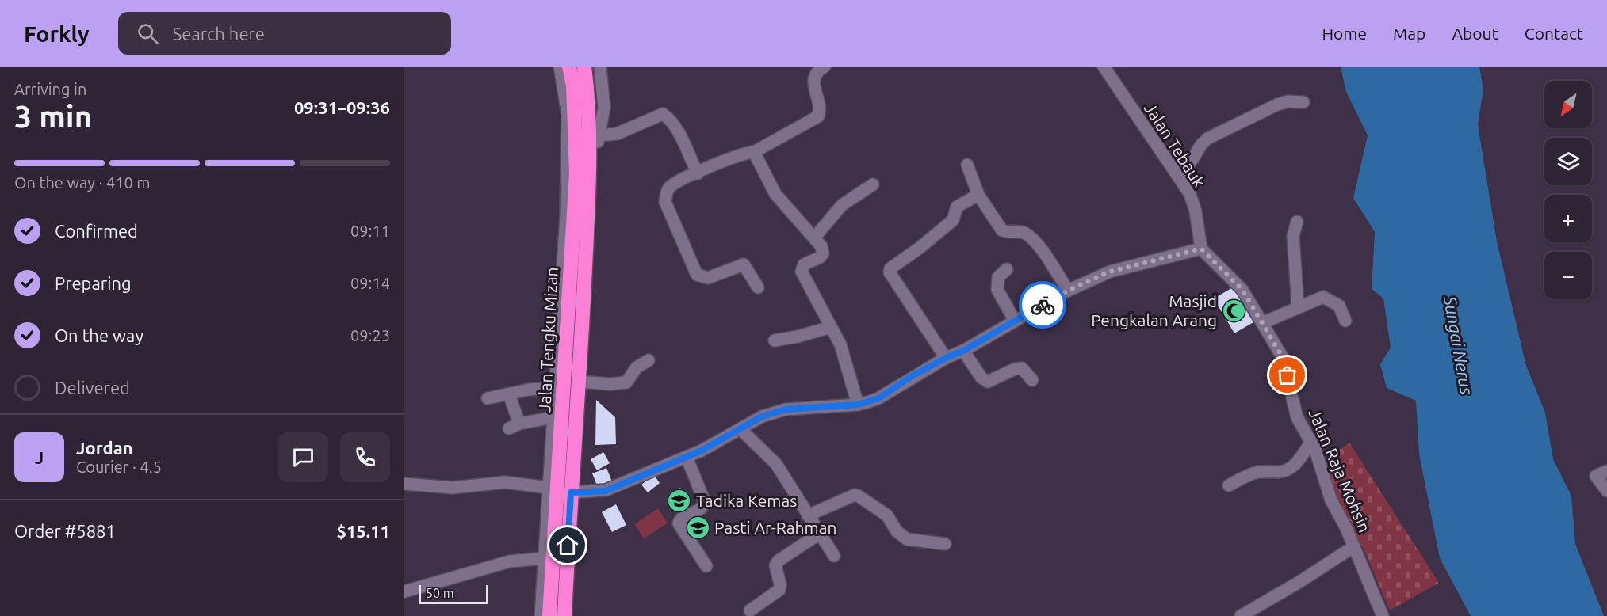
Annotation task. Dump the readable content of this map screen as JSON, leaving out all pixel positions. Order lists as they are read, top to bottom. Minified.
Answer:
{"streets":{"highway":["Jalan Tengku Mizan"],"street":["Jalan Tebauk","Jalan Raja Mohsin"]},"crossings":[["Jalan Tebauk","Jalan Raja Mohsin"]],"water":["Sungai Nerus"],"places":{"mosque":["Masjid Pengkalan Arang"],"school or university":["Tadika Kemas","Pasti Ar-Rahman"]},"scale_bar":"50 m","north":"bottom left","page":{"header":"Forkly","search":"Search here","nav":["Home","Map","About","Contact"],"heading":["3 min","Arriving in","09:31–09:36"],"panel":["Jordan","Courier · 4.5","Order #5881","$15.11"],"map_buttons":["+","−"],"bar":"On the way · 410 m","list":[["Confirmed","09:11"],["Preparing","09:14"],["On the way","09:23"],"Delivered"],"round":"J","scale":"50 m"}}
